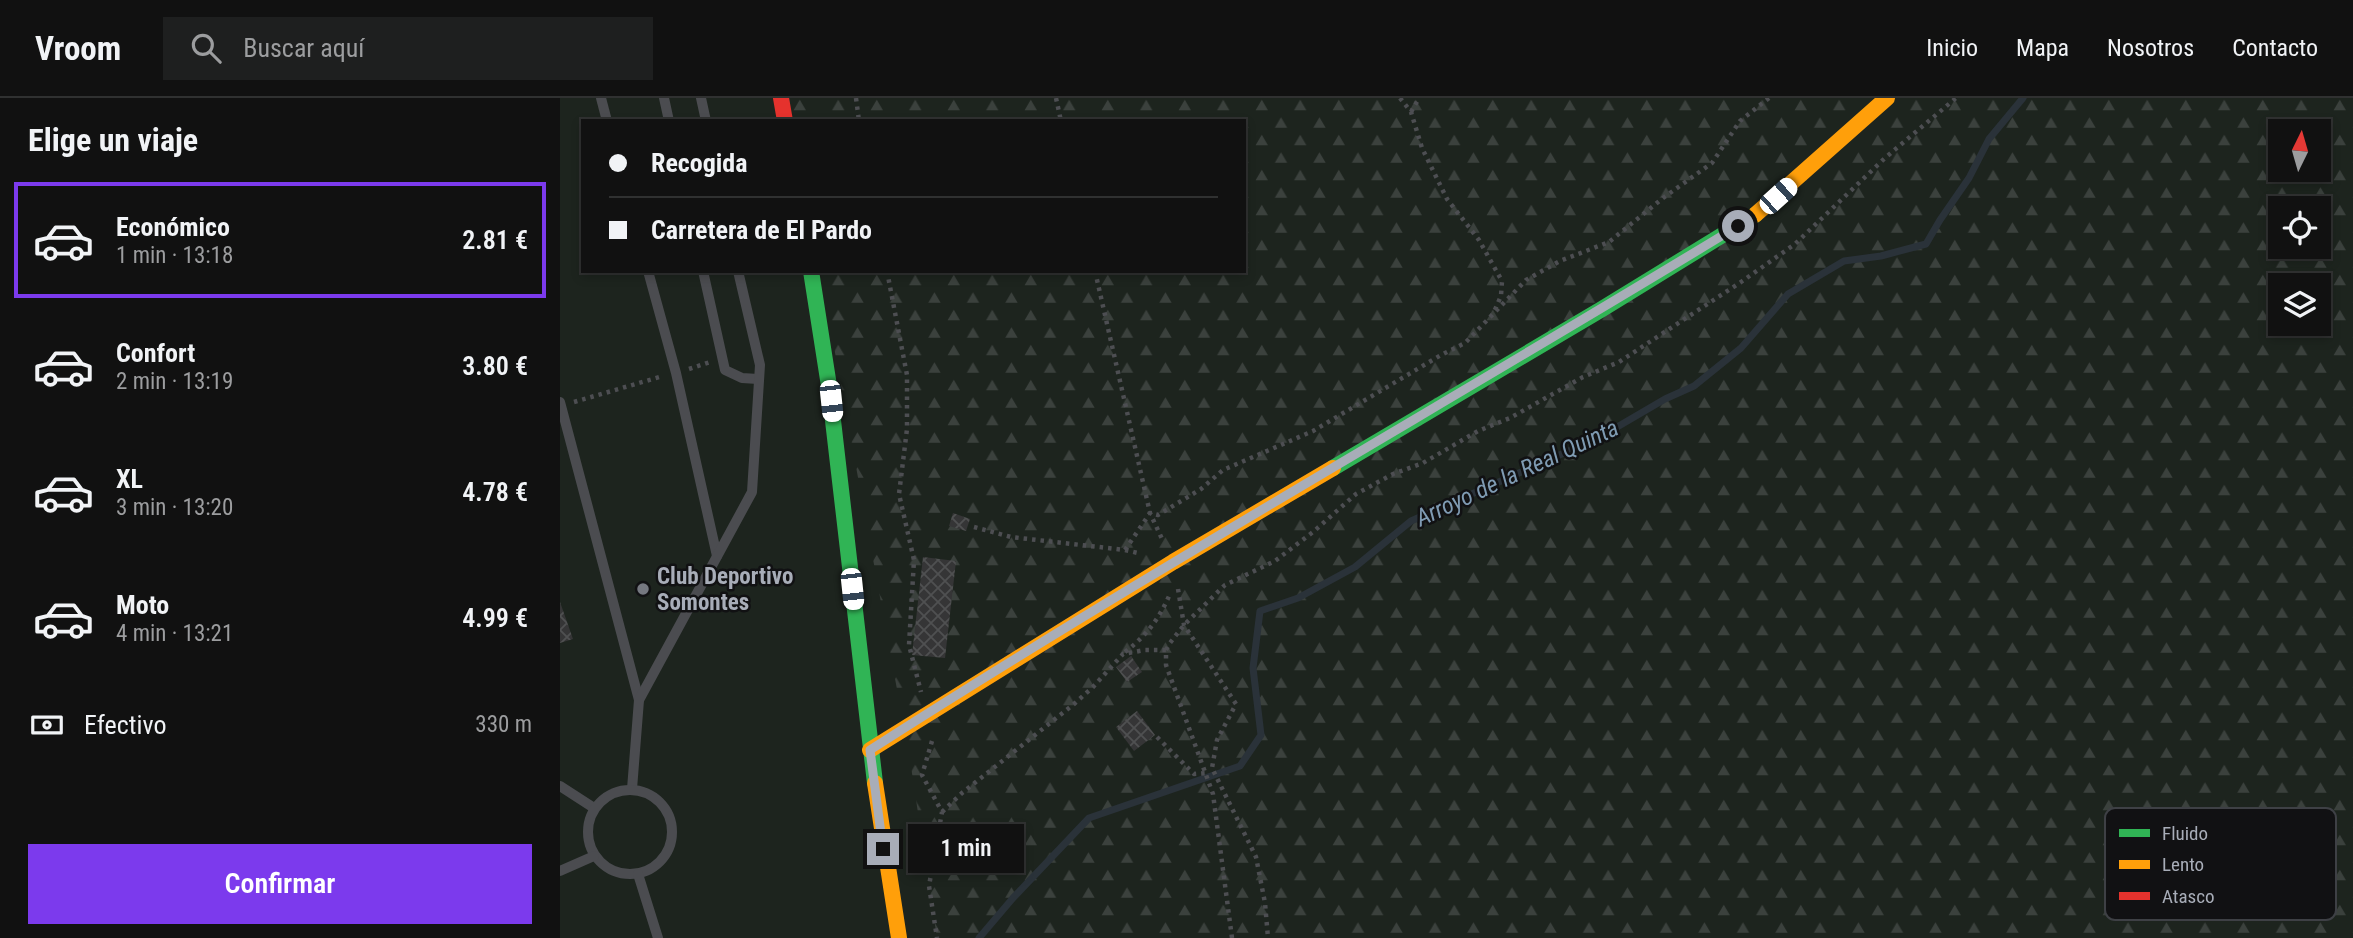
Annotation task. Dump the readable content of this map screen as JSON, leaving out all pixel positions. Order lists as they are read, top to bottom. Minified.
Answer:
{"water":["Arroyo de la Real Quinta"],"places":["Club Deportivo Somontes"],"legend":["Fluido","Lento","Atasco"],"north":"top","page":{"header":"Vroom","search":"Buscar aquí","nav":["Inicio","Mapa","Nosotros","Contacto"],"heading":"Elige un viaje","banner":["Recogida","Carretera de El Pardo"],"list":[{"name":"Económico","note":"1 min · 13:18","value":"2.81 €"},{"name":"Confort","note":"2 min · 13:19","value":"3.80 €"},{"name":"XL","note":"3 min · 13:20","value":"4.78 €"},{"name":"Moto","note":"4 min · 13:21","value":"4.99 €"}],"pay":["Efectivo","330 m"],"bubble":"1 min","buttons":"Confirmar"}}
